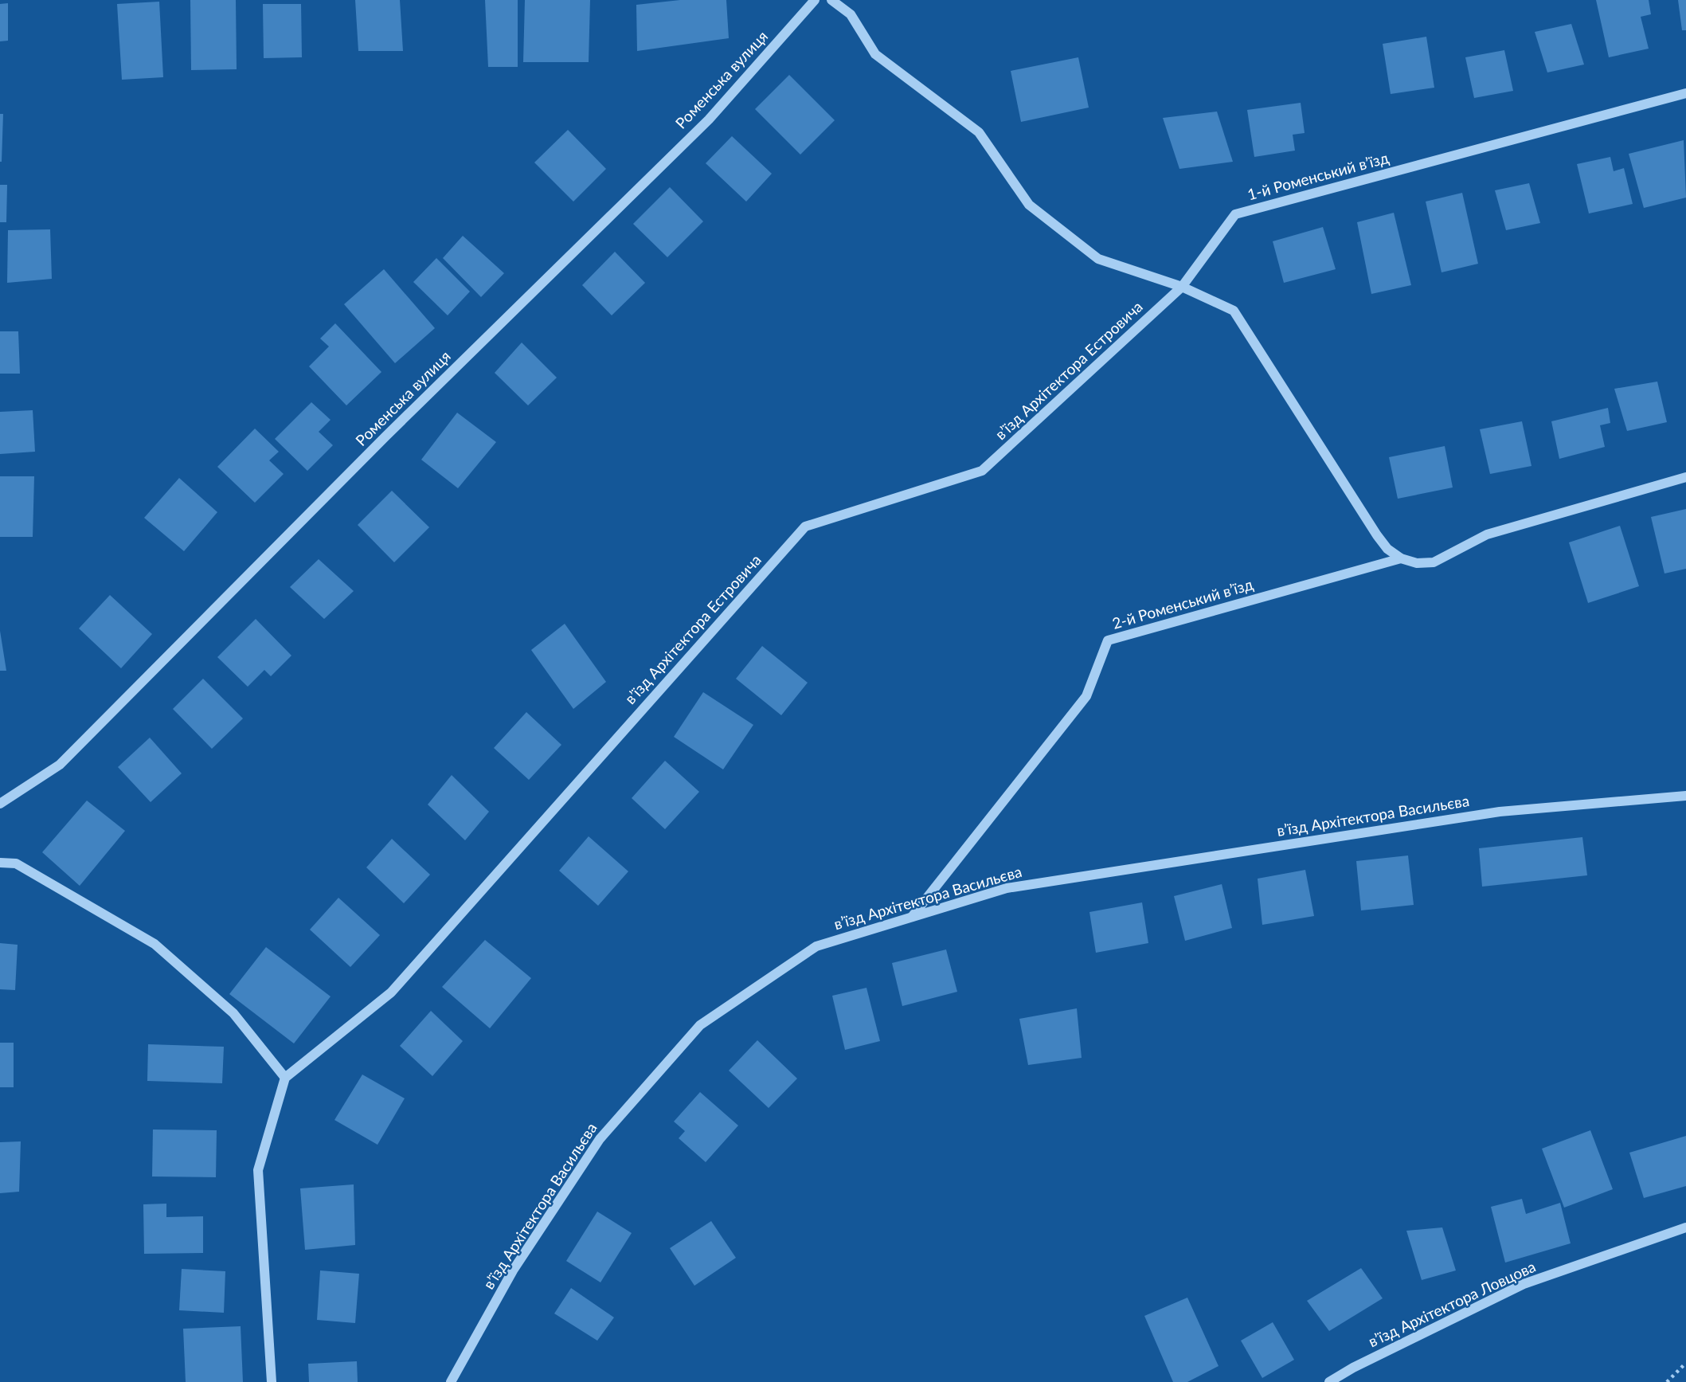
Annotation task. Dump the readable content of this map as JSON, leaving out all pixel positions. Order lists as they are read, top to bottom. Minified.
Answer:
{"streets":{"street":["Роменська вулиця","1-й Роменський в’їзд","в’їзд Архітектора Естровича","2-й Роменський в’їзд","в’їзд Архітектора Васильєва","в’їзд Архітектора Ловцова"]},"crossings":[["1-й Роменський в’їзд","в’їзд Архітектора Естровича"],["2-й Роменський в’їзд","в’їзд Архітектора Васильєва"]]}
